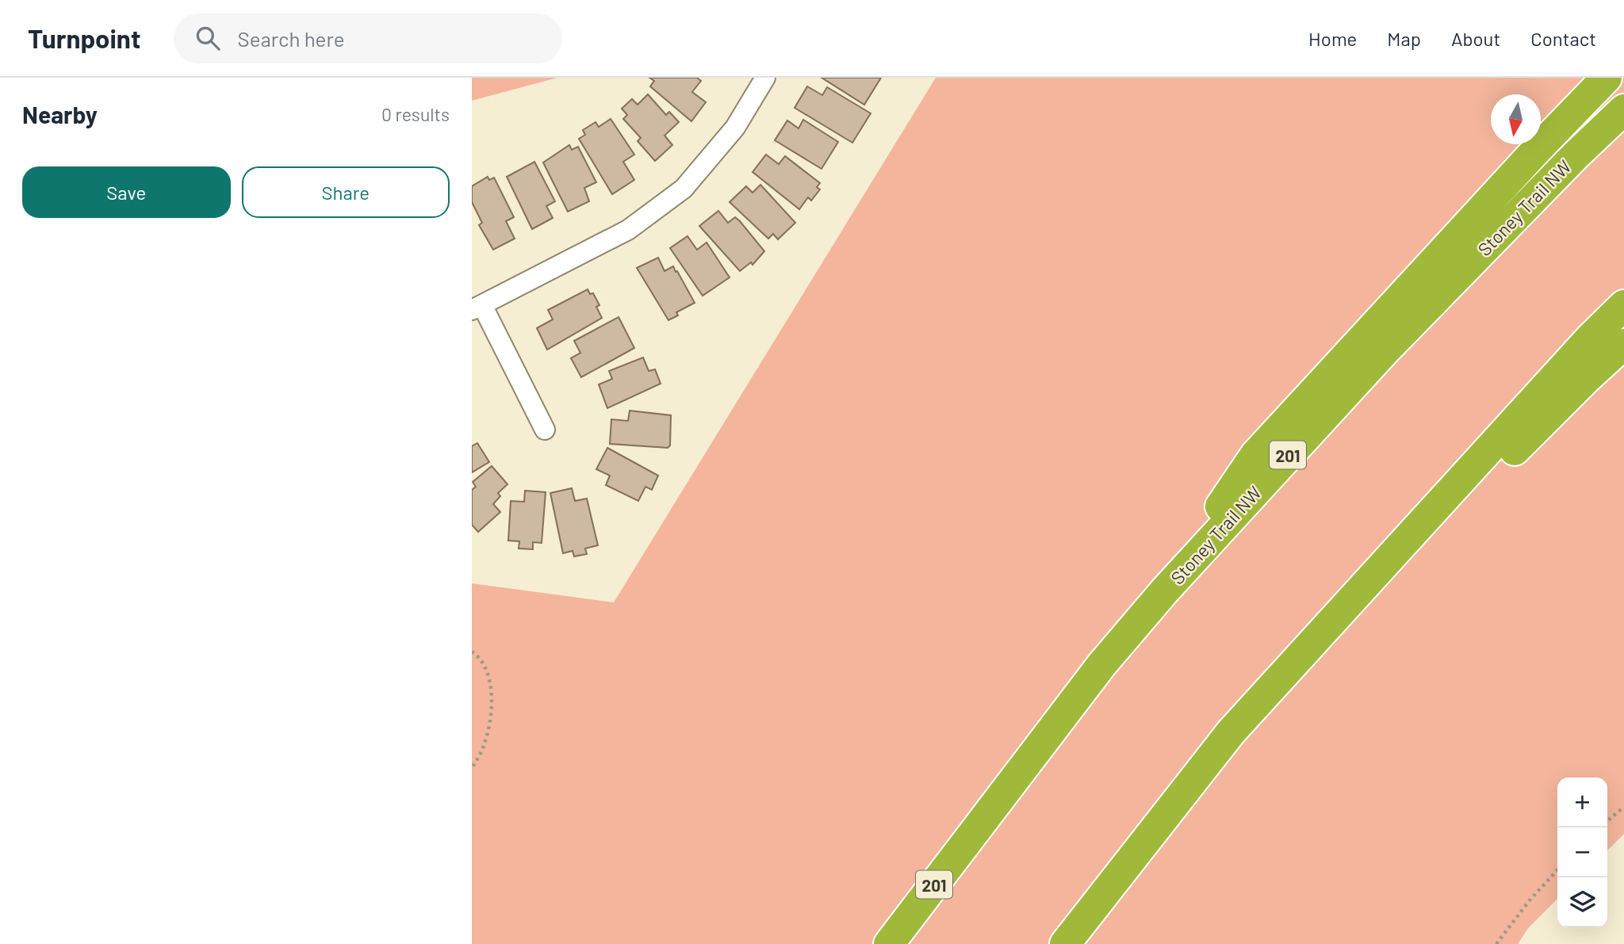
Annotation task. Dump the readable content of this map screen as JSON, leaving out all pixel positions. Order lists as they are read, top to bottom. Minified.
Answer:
{"streets":{"highway":["Stoney Trail NW","201"]},"north":"bottom","page":{"header":"Turnpoint","search":"Search here","nav":["Home","Map","About","Contact"],"heading":["Nearby","0 results"],"buttons":["Save","Share"],"map_buttons":["+","−"]}}
